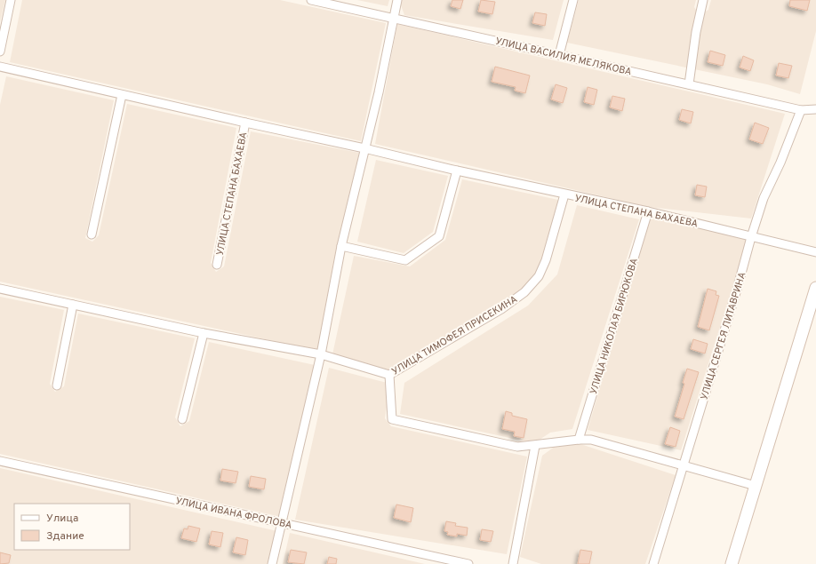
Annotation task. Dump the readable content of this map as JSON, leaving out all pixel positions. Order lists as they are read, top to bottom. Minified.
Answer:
{"streets":{"street":["УЛИЦА ВАСИЛИЯ МЕЛЯКОВА","УЛИЦА СТЕПАНА БАХАЕВА","УЛИЦА НИКОЛАЯ БИРЮКОВА","УЛИЦА ТИМОФЕЯ ПРИСЕКИНА","УЛИЦА СЕРГЕЯ ЛИТАВРИНА","УЛИЦА ИВАНА ФРОЛОВА"]},"crossings":[["УЛИЦА ВАСИЛИЯ МЕЛЯКОВА","УЛИЦА СЕРГЕЯ ЛИТАВРИНА"],["УЛИЦА СТЕПАНА БАХАЕВА","УЛИЦА НИКОЛАЯ БИРЮКОВА"],["УЛИЦА СТЕПАНА БАХАЕВА","УЛИЦА ТИМОФЕЯ ПРИСЕКИНА"],["УЛИЦА СТЕПАНА БАХАЕВА","УЛИЦА СЕРГЕЯ ЛИТАВРИНА"]],"legend":["Улица","Здание"]}
